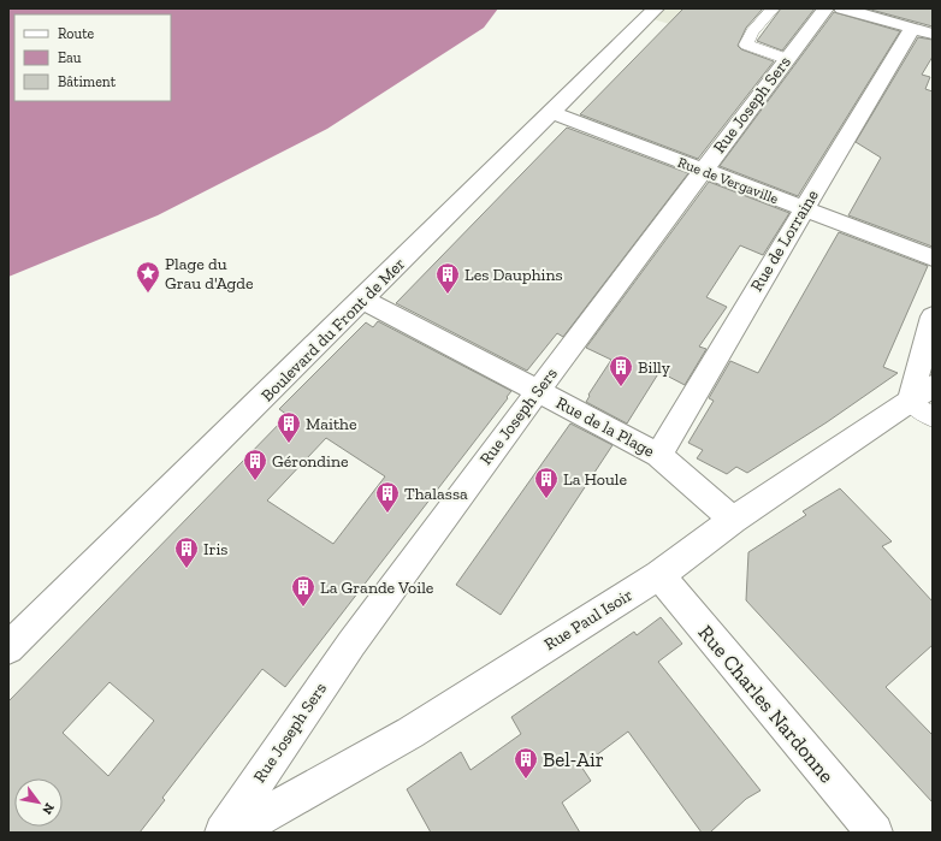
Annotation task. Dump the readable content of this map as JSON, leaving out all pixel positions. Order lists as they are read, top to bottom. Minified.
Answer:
{"streets":{"street":["Rue Joseph Sers","Rue de Vergaville","Rue de Lorraine","Boulevard du Front de Mer","Rue de la Plage","Rue Paul Isoir","Rue Charles Nardonne"]},"crossings":[["Rue Joseph Sers","Rue de Vergaville"],["Rue Joseph Sers","Rue de la Plage"],["Rue de Vergaville","Rue de Lorraine"],["Rue de Vergaville","Boulevard du Front de Mer"],["Rue de Lorraine","Rue de la Plage"],["Boulevard du Front de Mer","Rue de la Plage"],["Rue de la Plage","Rue Paul Isoir"],["Rue Paul Isoir","Rue Charles Nardonne"]],"places":{"place":["Plage du Grau d'Agde"],"building":["Les Dauphins","Billy","Maithe","Gérondine","La Houle","Thalassa","Iris","La Grande Voile","Bel-Air"]},"legend":["Route","Eau","Bâtiment"],"north":"bottom right"}
